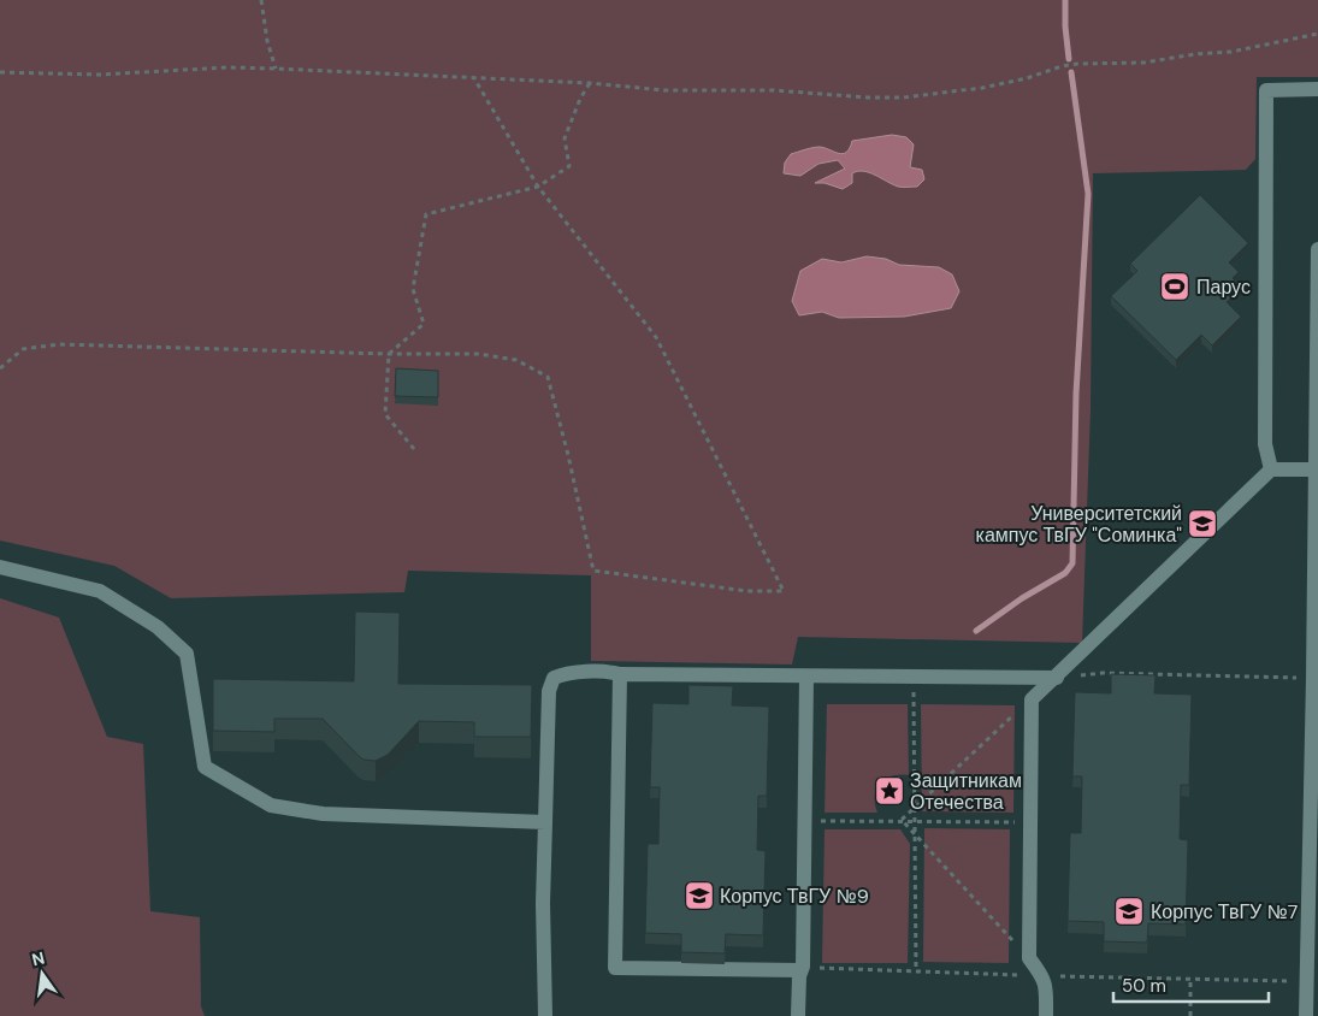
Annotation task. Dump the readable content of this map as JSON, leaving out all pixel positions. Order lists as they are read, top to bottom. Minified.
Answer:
{"places":{"sports":["Парус"],"school or university":["Университетский кампус ТвГУ \"Соминка\"","Корпус ТвГУ №9","Корпус ТвГУ №7"],"place":["Защитникам Отечества"]},"scale_bar":"50 m","north":"top"}
